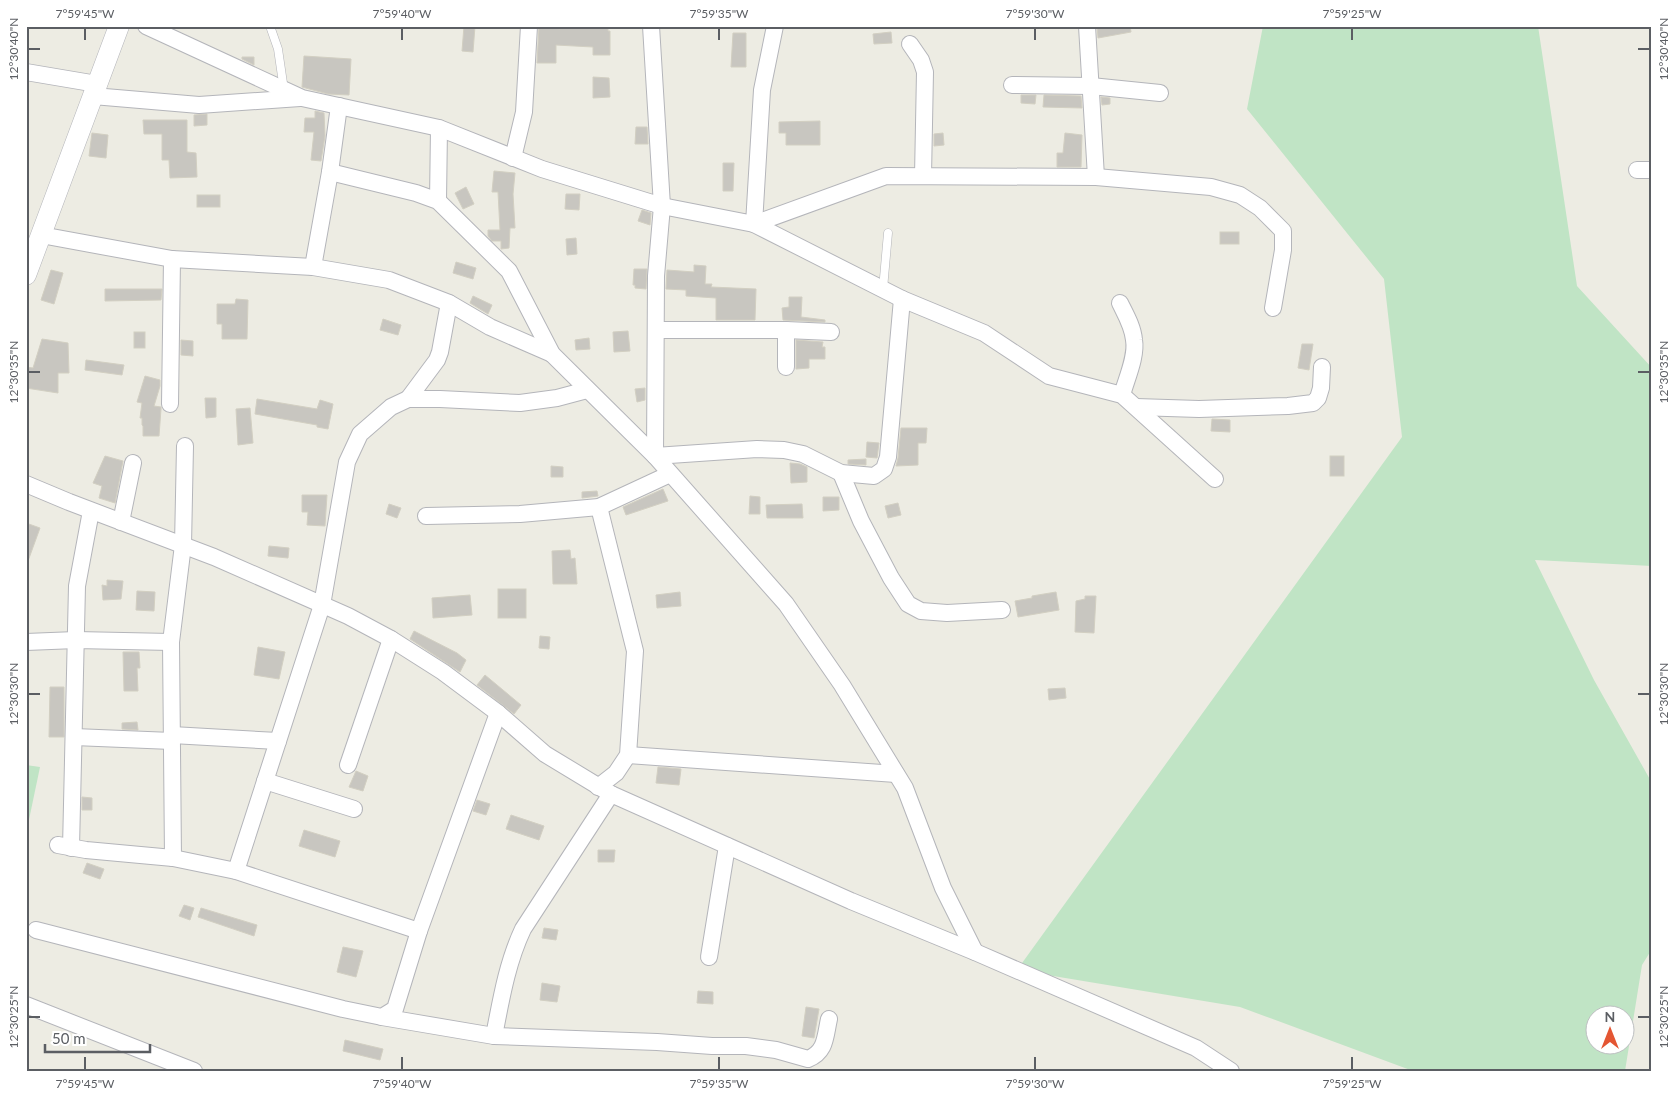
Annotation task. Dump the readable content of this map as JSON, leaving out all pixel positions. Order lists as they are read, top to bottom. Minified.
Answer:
{"scale_bar":"50 m","north":"top","coordinates":["7°59'45\"W","7°59'40\"W","7°59'35\"W","7°59'30\"W","7°59'25\"W","12°30'40\"N","12°30'35\"N","12°30'30\"N","12°30'25\"N"]}
